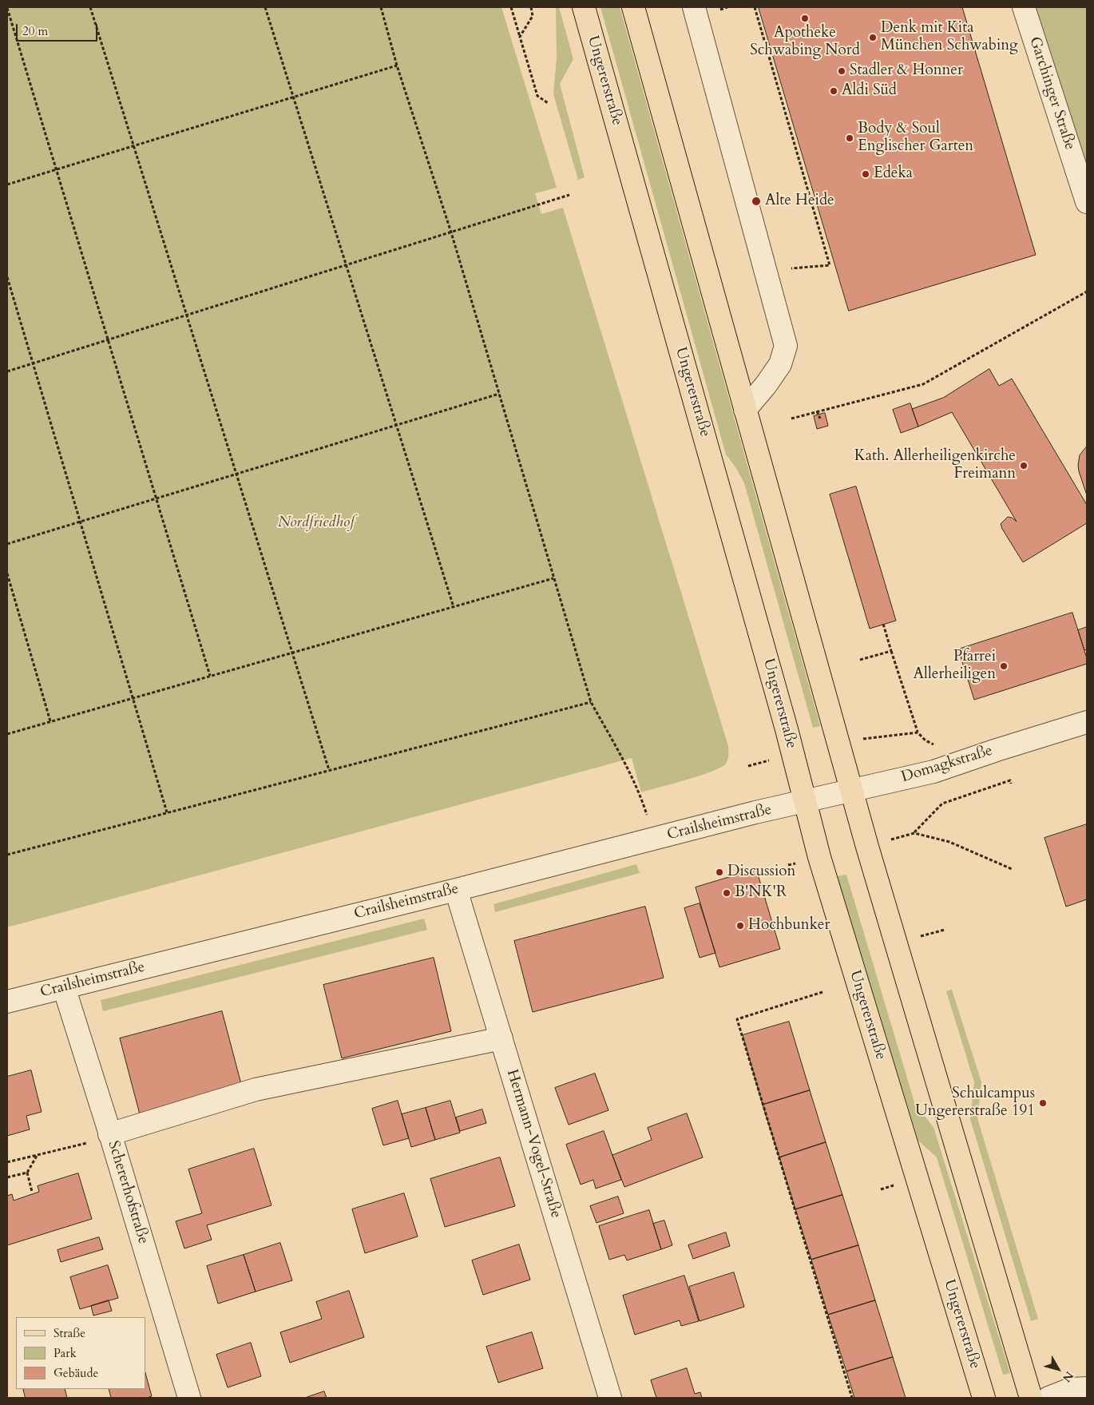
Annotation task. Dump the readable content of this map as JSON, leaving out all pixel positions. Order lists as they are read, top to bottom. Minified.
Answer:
{"streets":{"main road":["Ungererstraße"],"street":["Garchinger Straße","Domagkstraße","Crailsheimstraße","Hermann-Vogel-Straße","Schererhofstraße"]},"crossings":[["Ungererstraße","Domagkstraße"],["Ungererstraße","Crailsheimstraße"],["Domagkstraße","Crailsheimstraße"],["Crailsheimstraße","Hermann-Vogel-Straße"],["Crailsheimstraße","Schererhofstraße"]],"parks":["Nordfriedhof"],"places":["Apotheke Schwabing Nord","Denk mit Kita München Schwabing","Stadler & Honner","Aldi Süd","Body & Soul Englischer Garten","Edeka","Alte Heide","Kath. Allerheiligenkirche Freimann","Pfarrei Allerheiligen","Discussion","B'NK'R","Hochbunker","Schulcampus Ungererstraße 191"],"legend":["Straße","Park","Gebäude"],"scale_bar":"20 m","north":"bottom right"}
